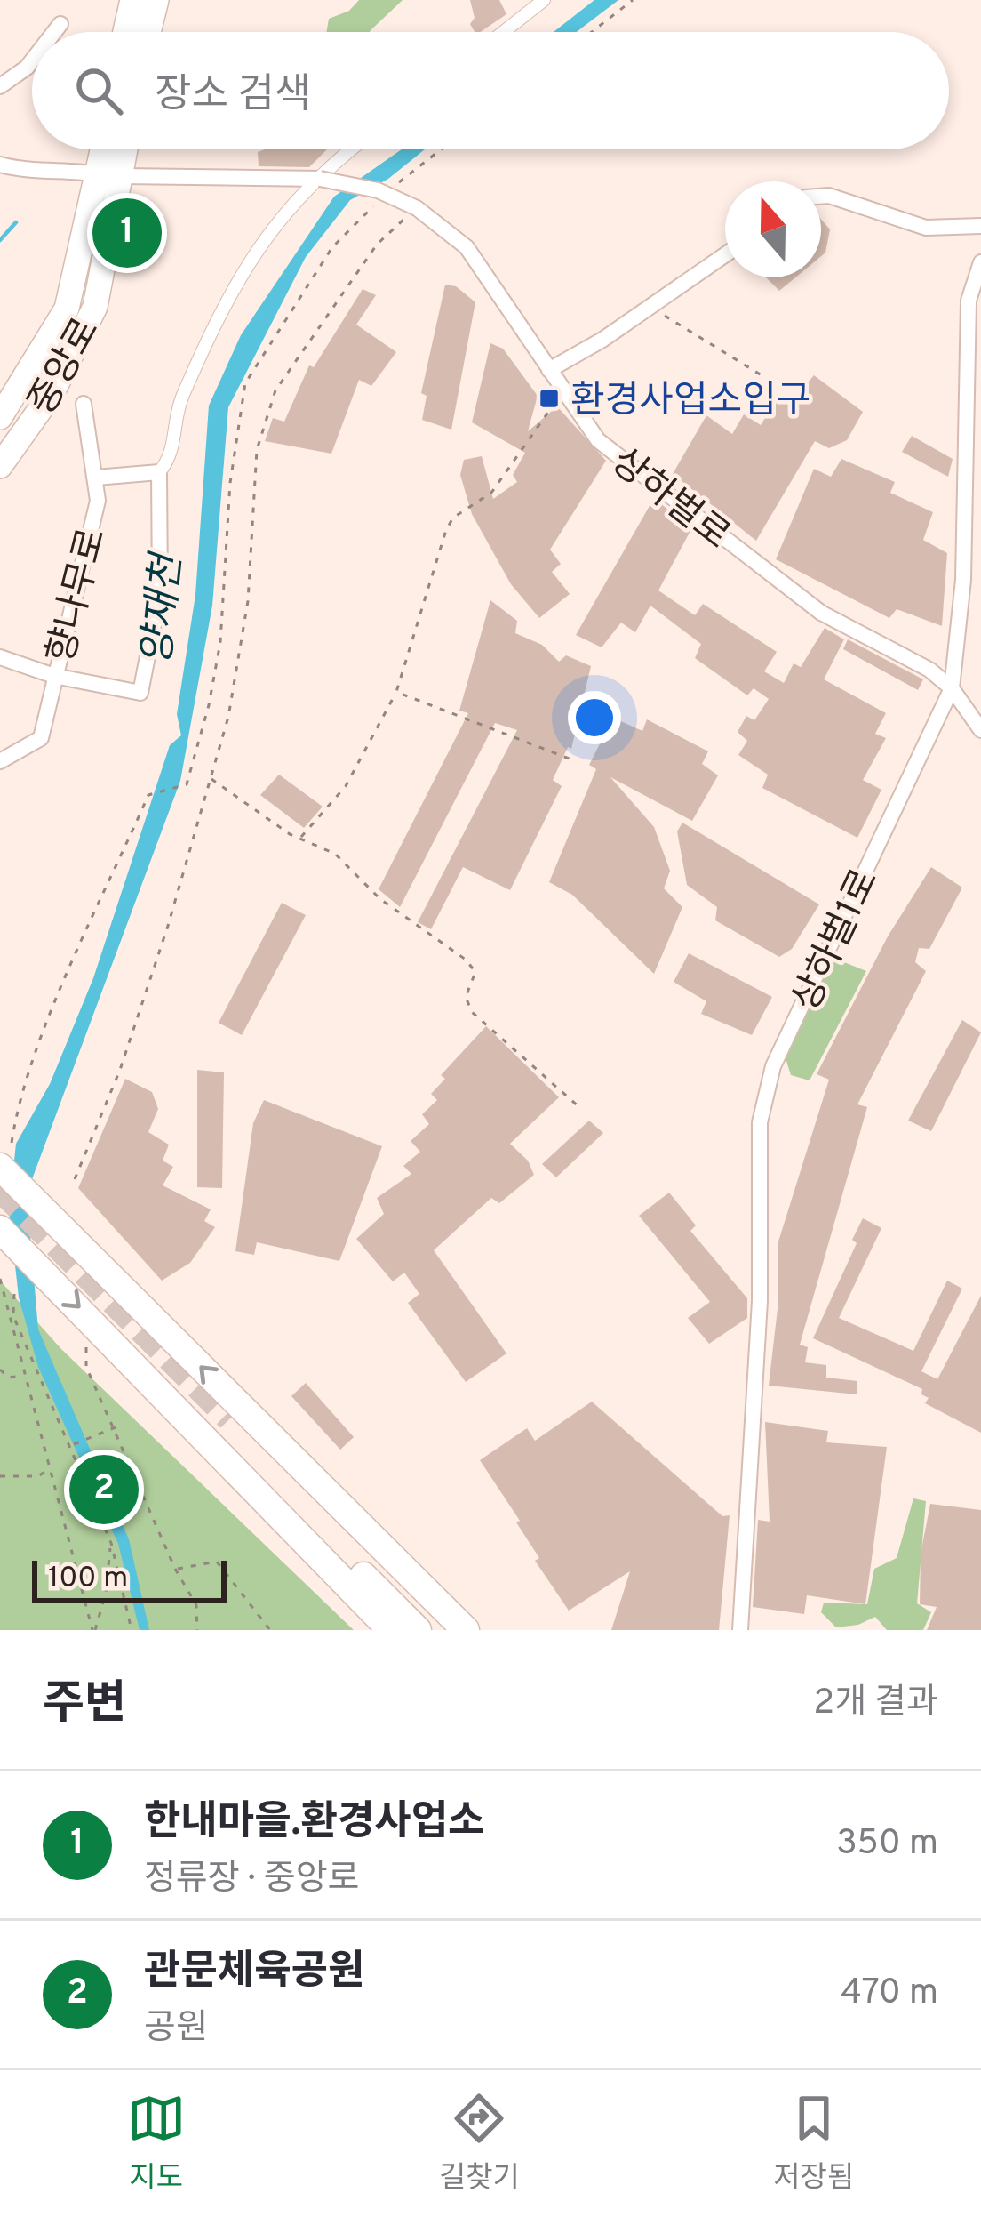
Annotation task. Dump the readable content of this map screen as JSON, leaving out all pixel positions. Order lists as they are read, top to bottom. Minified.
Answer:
{"streets":{"main road":["중앙로"],"street":["상하벌로","향나무로","상하벌1로"]},"crossings":[["상하벌로","상하벌1로"]],"water":["양재천"],"places":{"transit":["환경사업소입구"]},"scale_bar":"100 m","north":"top","page":{"search":"장소 검색","pins":["1","2"],"scale":"100 m","heading":["주변","2개 결과"],"list":[{"mark":"1","name":"한내마을.환경사업소","note":"정류장 · 중앙로","value":"350 m"},{"mark":"2","name":"관문체육공원","note":"공원","value":"470 m"}],"nav":["지도","길찾기","저장됨"]}}
